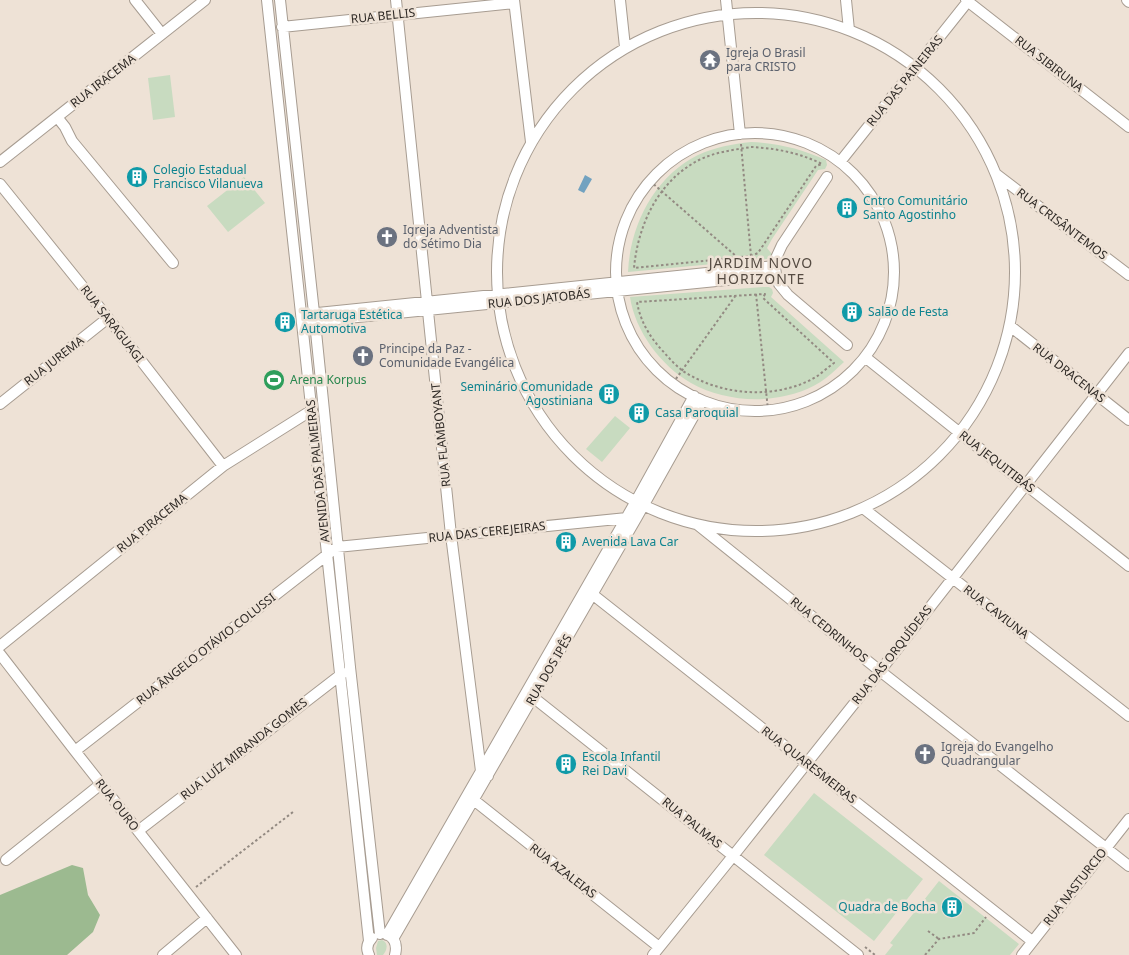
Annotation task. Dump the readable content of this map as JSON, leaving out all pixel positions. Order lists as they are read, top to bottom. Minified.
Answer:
{"streets":{"street":["RUA BELLIS","RUA SIBIRUNA","RUA IRACEMA","RUA DAS PAINEIRAS","RUA CRISÂNTEMOS","RUA DOS JATOBÁS","RUA SARAGUAGI","RUA JUREMA","RUA DRACENAS","RUA FLAMBOYANT","RUA JEQUITIBÁS","AVENIDA DAS PALMEIRAS","RUA PIRACEMA","RUA DAS CEREJEIRAS","RUA CAVIUNA","RUA CEDRINHOS","RUA ÂNGELO OTÁVIO COLUSSI","RUA DAS ORQUÍDEAS","RUA DOS IPÊS","RUA LUÍZ MIRANDA GOMES","RUA QUARESMEIRAS","RUA OURO","RUA PALMAS","RUA AZALEIAS","RUA NASTURCIO"]},"crossings":[["RUA BELLIS","RUA FLAMBOYANT"],["RUA BELLIS","AVENIDA DAS PALMEIRAS"],["RUA SIBIRUNA","RUA DAS PAINEIRAS"],["RUA DOS JATOBÁS","RUA FLAMBOYANT"],["RUA DOS JATOBÁS","AVENIDA DAS PALMEIRAS"],["RUA SARAGUAGI","RUA JUREMA"],["RUA SARAGUAGI","RUA PIRACEMA"],["RUA DRACENAS","RUA DAS ORQUÍDEAS"],["RUA FLAMBOYANT","RUA DAS CEREJEIRAS"],["RUA FLAMBOYANT","RUA DOS IPÊS"],["RUA JEQUITIBÁS","RUA DAS ORQUÍDEAS"],["AVENIDA DAS PALMEIRAS","RUA PIRACEMA"],["AVENIDA DAS PALMEIRAS","RUA DAS CEREJEIRAS"],["AVENIDA DAS PALMEIRAS","RUA ÂNGELO OTÁVIO COLUSSI"],["AVENIDA DAS PALMEIRAS","RUA DOS IPÊS"],["AVENIDA DAS PALMEIRAS","RUA LUÍZ MIRANDA GOMES"],["RUA DAS CEREJEIRAS","RUA ÂNGELO OTÁVIO COLUSSI"],["RUA DAS CEREJEIRAS","RUA DOS IPÊS"],["RUA CAVIUNA","RUA DAS ORQUÍDEAS"],["RUA CEDRINHOS","RUA DAS ORQUÍDEAS"],["RUA CEDRINHOS","RUA NASTURCIO"],["RUA ÂNGELO OTÁVIO COLUSSI","RUA OURO"],["RUA DAS ORQUÍDEAS","RUA QUARESMEIRAS"],["RUA DAS ORQUÍDEAS","RUA PALMAS"],["RUA DAS ORQUÍDEAS","RUA AZALEIAS"],["RUA DOS IPÊS","RUA QUARESMEIRAS"],["RUA DOS IPÊS","RUA PALMAS"],["RUA DOS IPÊS","RUA AZALEIAS"],["RUA LUÍZ MIRANDA GOMES","RUA OURO"],["RUA QUARESMEIRAS","RUA NASTURCIO"]],"districts":["JARDIM NOVO HORIZONTE"],"places":{"temple":["Igreja O Brasil para CRISTO"],"building":["Colegio Estadual Francisco Vilanueva","Cntro Comunitário Santo Agostinho","Salão de Festa","Tartaruga Estética Automotiva","Seminário Comunidade Agostiniana","Casa Paroquial","Avenida Lava Car","Escola Infantil Rei Davi","Quadra de Bocha"],"church":["Igreja Adventista do Sétimo Dia","Principe da Paz - Comunidade Evangélica","Igreja do Evangelho Quadrangular"],"sports":["Arena Korpus"]}}
